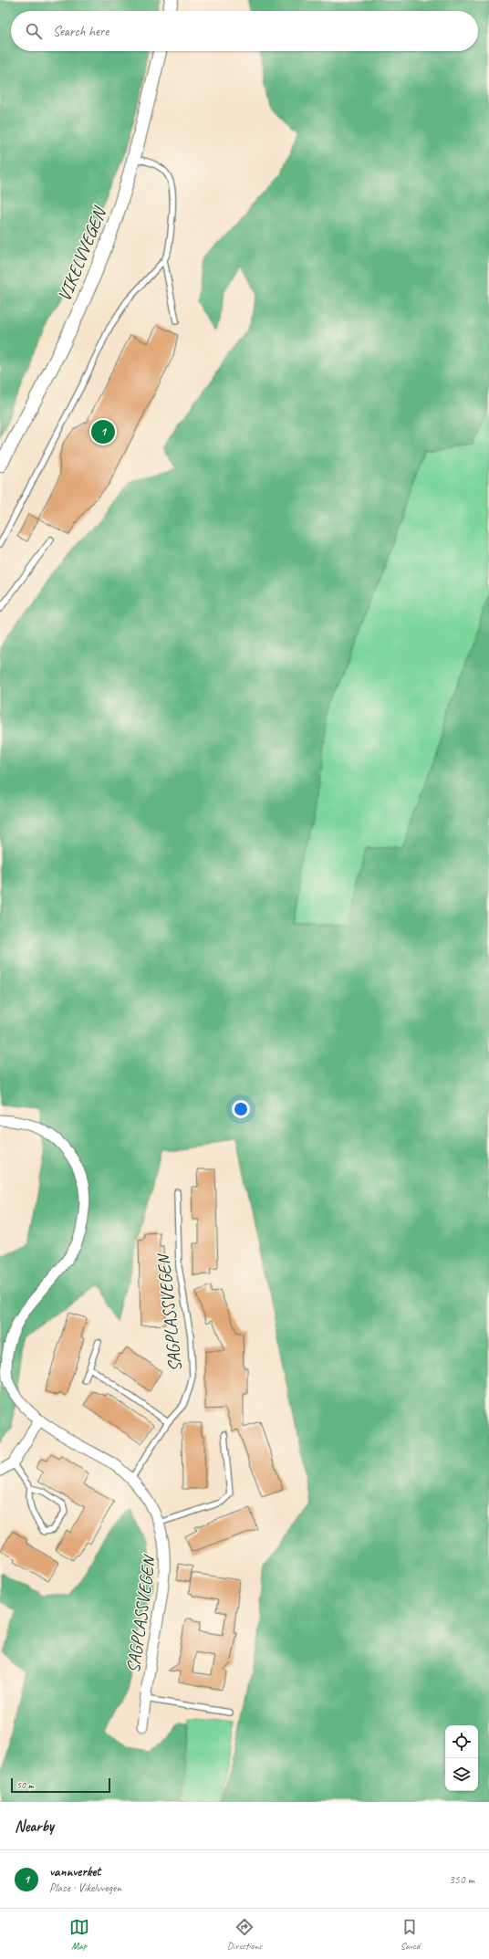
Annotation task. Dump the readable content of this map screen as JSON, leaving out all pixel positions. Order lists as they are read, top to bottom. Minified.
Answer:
{"streets":{"street":["VIKELVVEGEN","SAGPLASSVEGEN"]},"scale_bar":"50 m","page":{"search":"Search here","pins":"1","scale":"50 m","heading":"Nearby","list":[{"mark":"1","name":"vannverket","note":"Place · Vikelvvegen","value":"350 m"}],"nav":["Map","Directions","Saved"]}}
